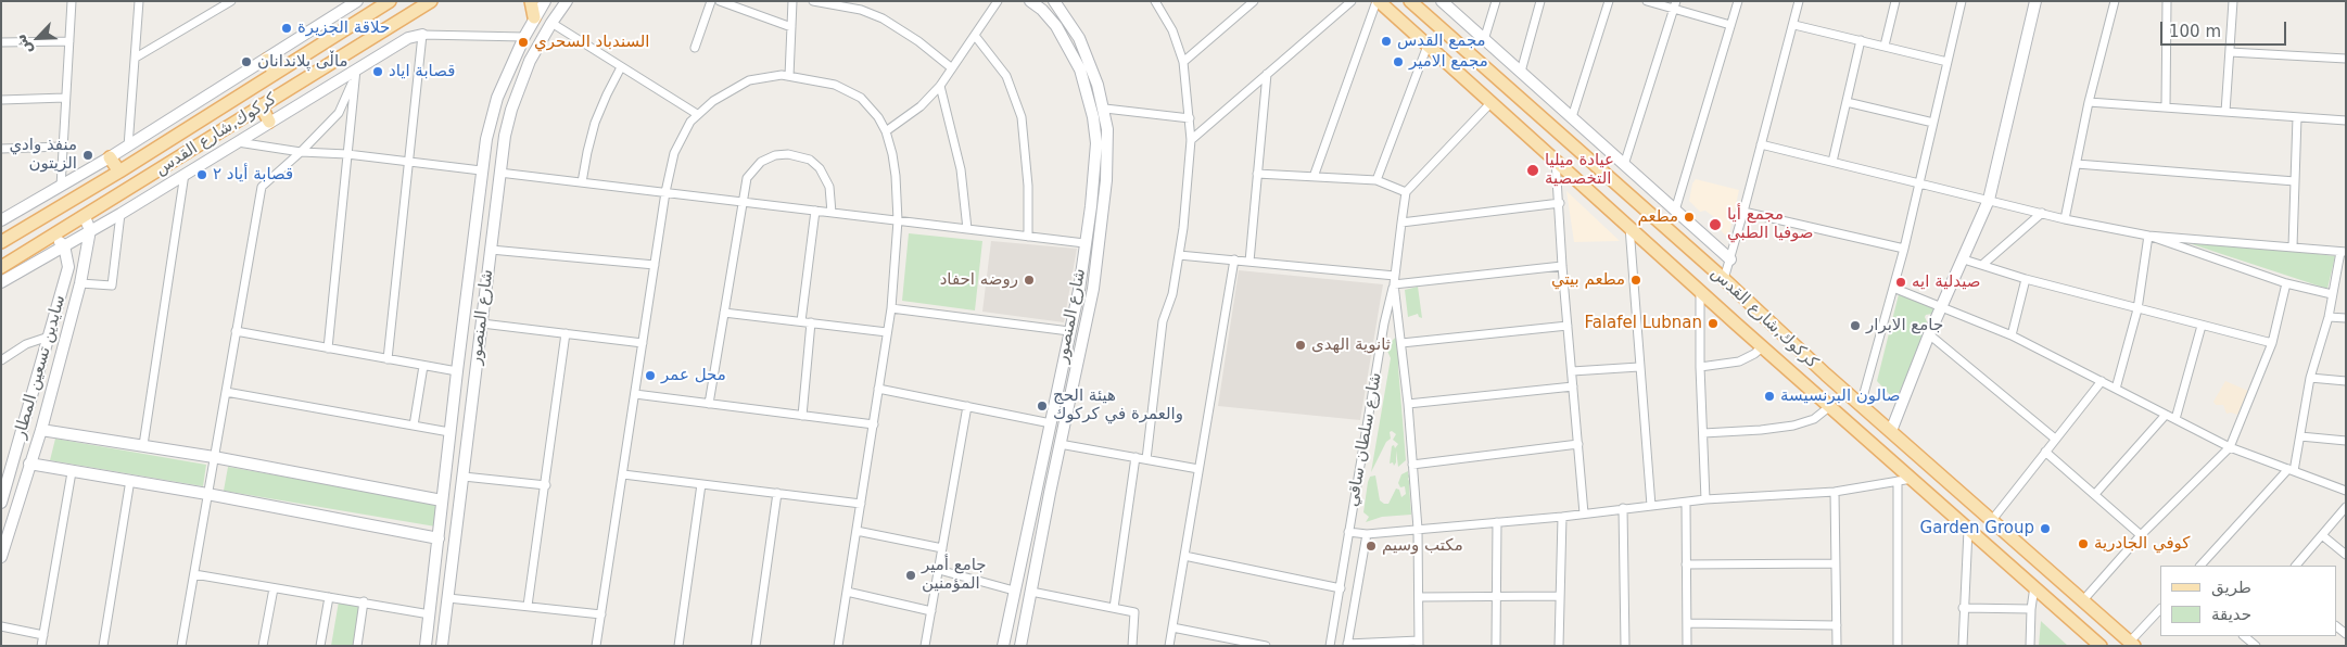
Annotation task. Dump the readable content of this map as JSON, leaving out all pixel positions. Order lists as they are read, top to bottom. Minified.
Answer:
{"streets":{"main road":["كركوك,شارع القدس"],"street":["شارع المنصور","سايدين تسعين المطار","شارع سلطان ساقي"]},"places":["حلاقة الجزيرة","مجمع القدس","السندباد السحري","ماڵی پلاندانان","مجمع الامير","قصابة اياد","منفذ وادي الزيتون","عيادة ميليا التخصصية","قصابة أياد ٢","مطعم","مجمع أيا صوفيا الطبي","روضه احفاد","مطعم بيتي","صیدلیة ایە","Falafel Lubnan","جامع الابرار","ثانوية الهدى","محل عمر","صالون البرنسيسة","هيئة الحج والعمرة في كركوك","Garden Group","كوفي الجادرية","مكتب وسيم","جامع أمير المؤمنين"],"legend":["طريق","حديقة"],"scale_bar":"100 m","north":"bottom left"}
